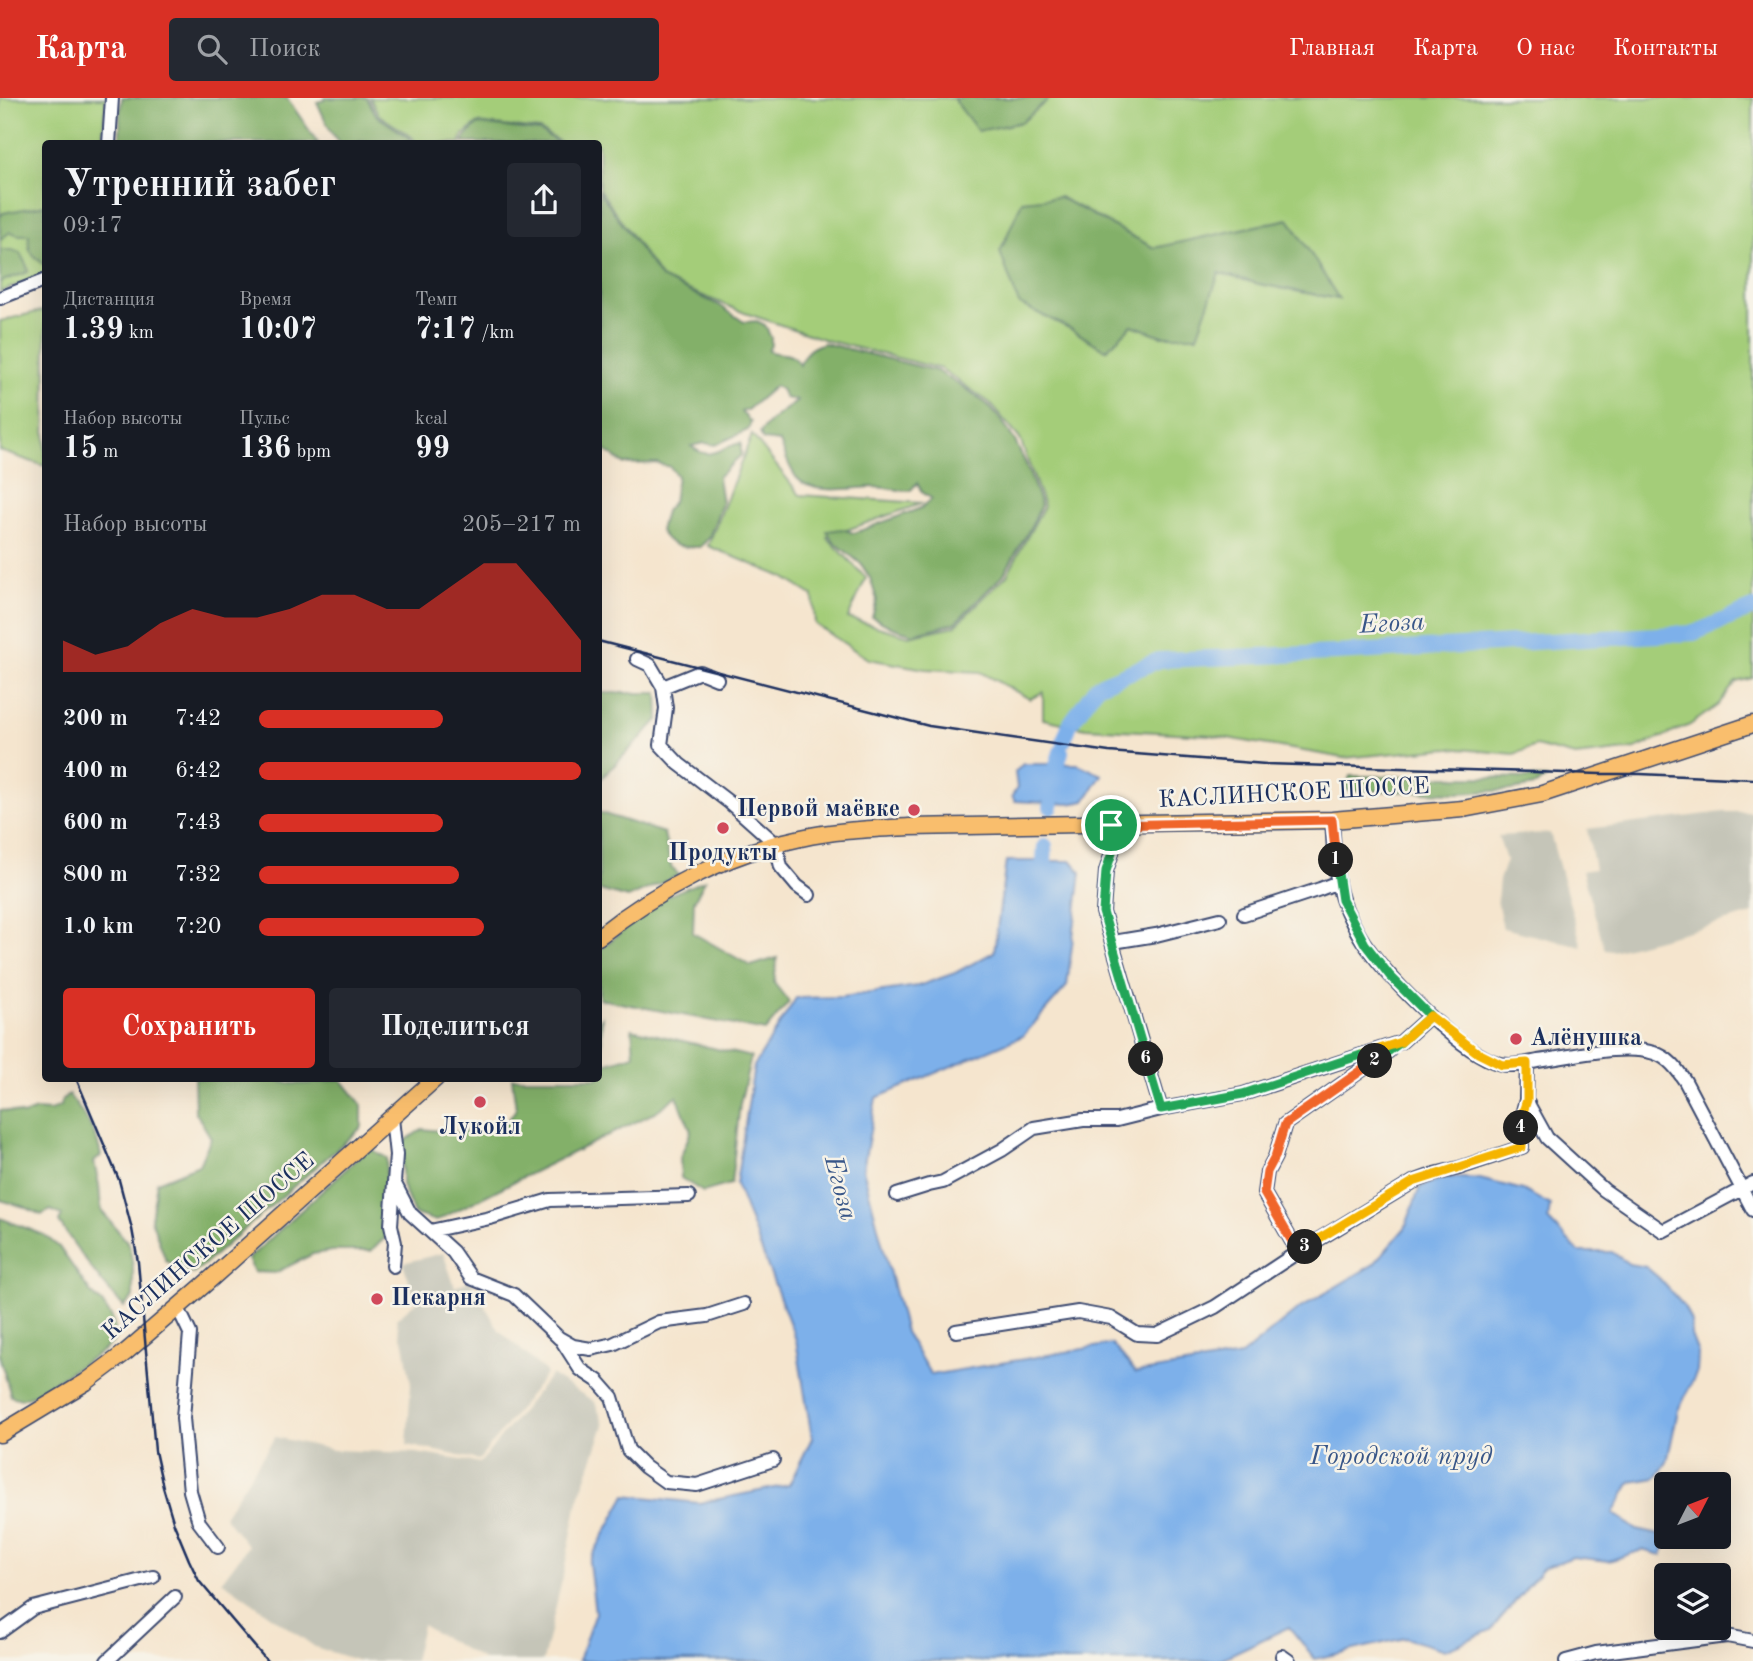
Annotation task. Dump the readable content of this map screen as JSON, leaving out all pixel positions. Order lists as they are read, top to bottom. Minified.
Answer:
{"streets":{"main road":["КАСЛИНСКОЕ ШОССЕ"]},"water":["Егоза","Городской пруд"],"places":["Первой маёвке","Продукты","Алёнушка","Лукойл","Пекарня"],"north":"top right","page":{"header":"Карта","search":"Поиск","nav":["Главная","Карта","О нас","Контакты"],"heading":["Утренний забег","09:17"],"stats":[["Дистанция","1.39 km"],["Время","10:07"],["Темп","7:17 /km"],["Набор высоты","15 m"],["Пульс","136 bpm"],["kcal","99"]],"chart":["Набор высоты","205–217 m"],"list":[{"name":"200 m","note":"7:42"},{"name":"400 m","note":"6:42"},{"name":"600 m","note":"7:43"},{"name":"800 m","note":"7:32"},{"name":"1.0 km","note":"7:20"}],"pins":["1","6","2","4","3"],"buttons":["Сохранить","Поделиться"]}}
